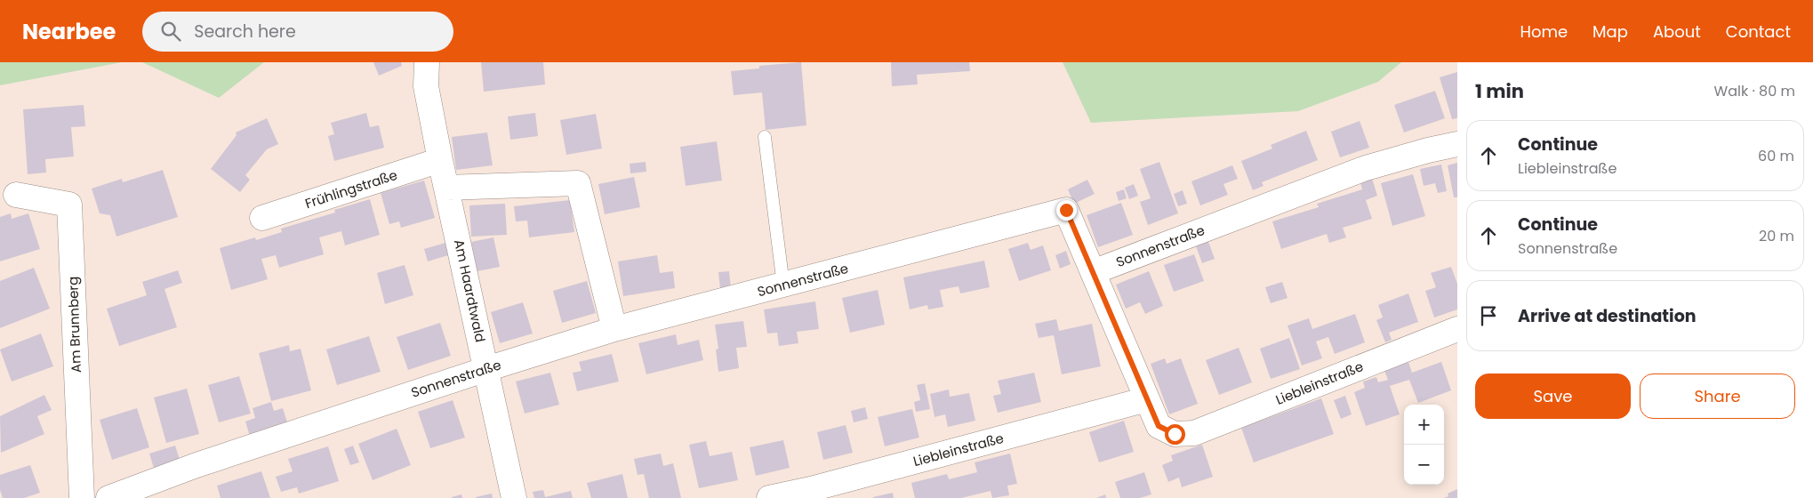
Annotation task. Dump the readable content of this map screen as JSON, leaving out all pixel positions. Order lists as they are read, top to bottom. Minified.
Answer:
{"streets":{"street":["Frühlingstraße","Sonnenstraße","Am Haardtwald","Am Brunnberg","Liebleinstraße"]},"crossings":[["Frühlingstraße","Am Haardtwald"],["Sonnenstraße","Am Haardtwald"],["Sonnenstraße","Liebleinstraße"]],"page":{"header":"Nearbee","search":"Search here","nav":["Home","Map","About","Contact"],"heading":["1 min","Walk · 80 m"],"list":[["Continue","Liebleinstraße","60 m"],["Continue","Sonnenstraße","20 m"],"Arrive at destination"],"buttons":["Save","Share"],"map_buttons":["+","−"]}}
